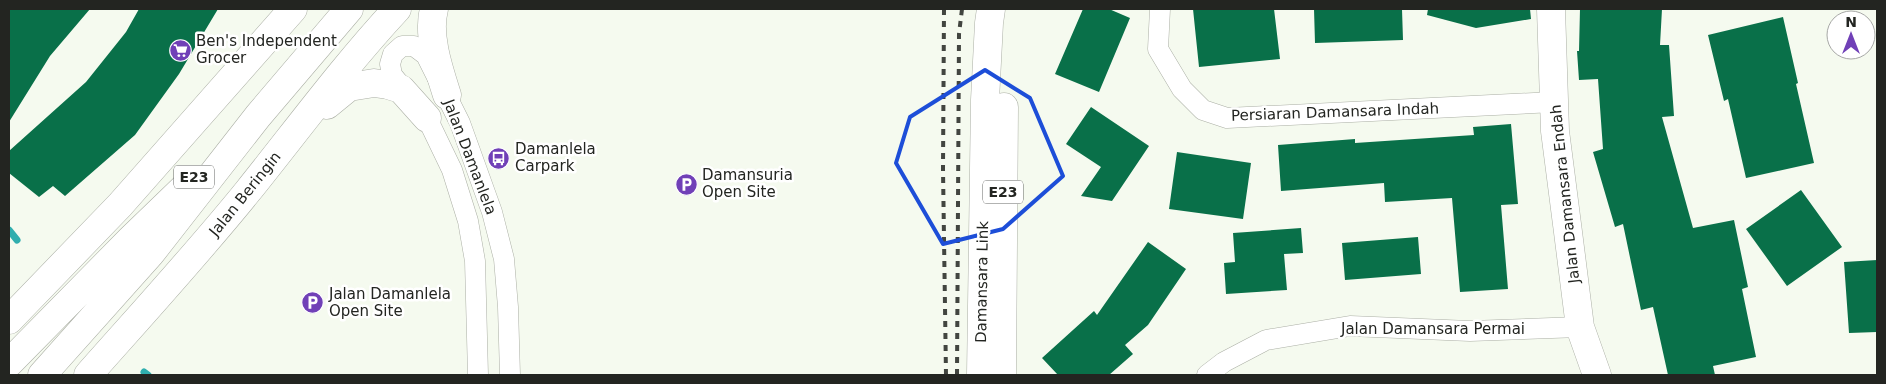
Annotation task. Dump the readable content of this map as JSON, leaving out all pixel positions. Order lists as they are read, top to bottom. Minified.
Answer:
{"streets":{"main road":["E23","Jalan Beringin","Jalan Damansara Endah","Damansara Link"],"street":["Persiaran Damansara Indah","Jalan Damanlela","Jalan Damansara Permai"]},"crossings":[["Persiaran Damansara Indah","Jalan Damansara Endah"],["Jalan Damansara Endah","Jalan Damansara Permai"]],"places":{"supermarket":["Ben's Independent Grocer"],"bus stop":["Damanlela Carpark"],"parking":["Damansuria Open Site","Jalan Damanlela Open Site"]},"north":"top"}
